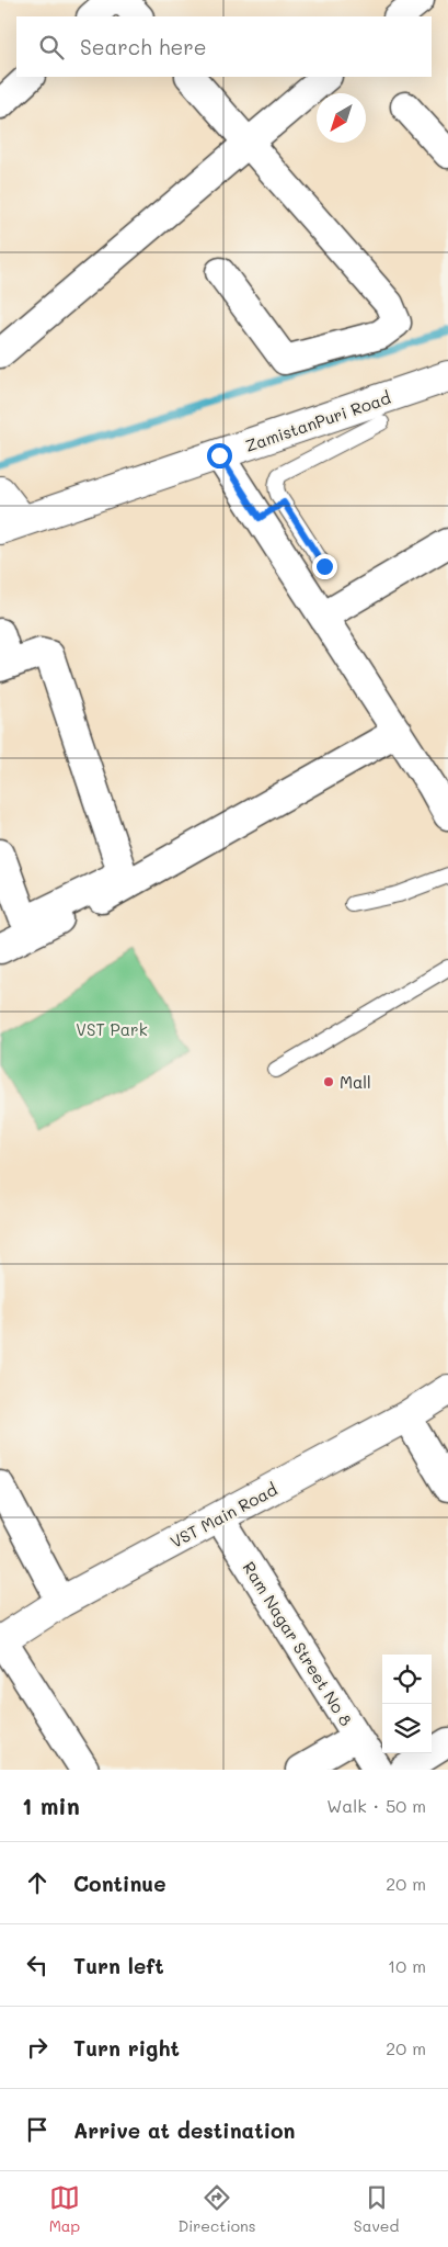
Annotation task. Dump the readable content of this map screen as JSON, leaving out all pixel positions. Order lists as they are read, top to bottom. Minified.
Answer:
{"streets":{"street":["ZamistanPuri Road","VST Main Road","Ram Nagar Street No 8"]},"crossings":[["VST Main Road","Ram Nagar Street No 8"]],"parks":["VST Park"],"places":["Mall"],"north":"bottom left","page":{"search":"Search here","heading":["1 min","Walk · 50 m"],"list":[["Continue","20 m"],["Turn left","10 m"],["Turn right","20 m"],"Arrive at destination"],"nav":["Map","Directions","Saved"]}}
